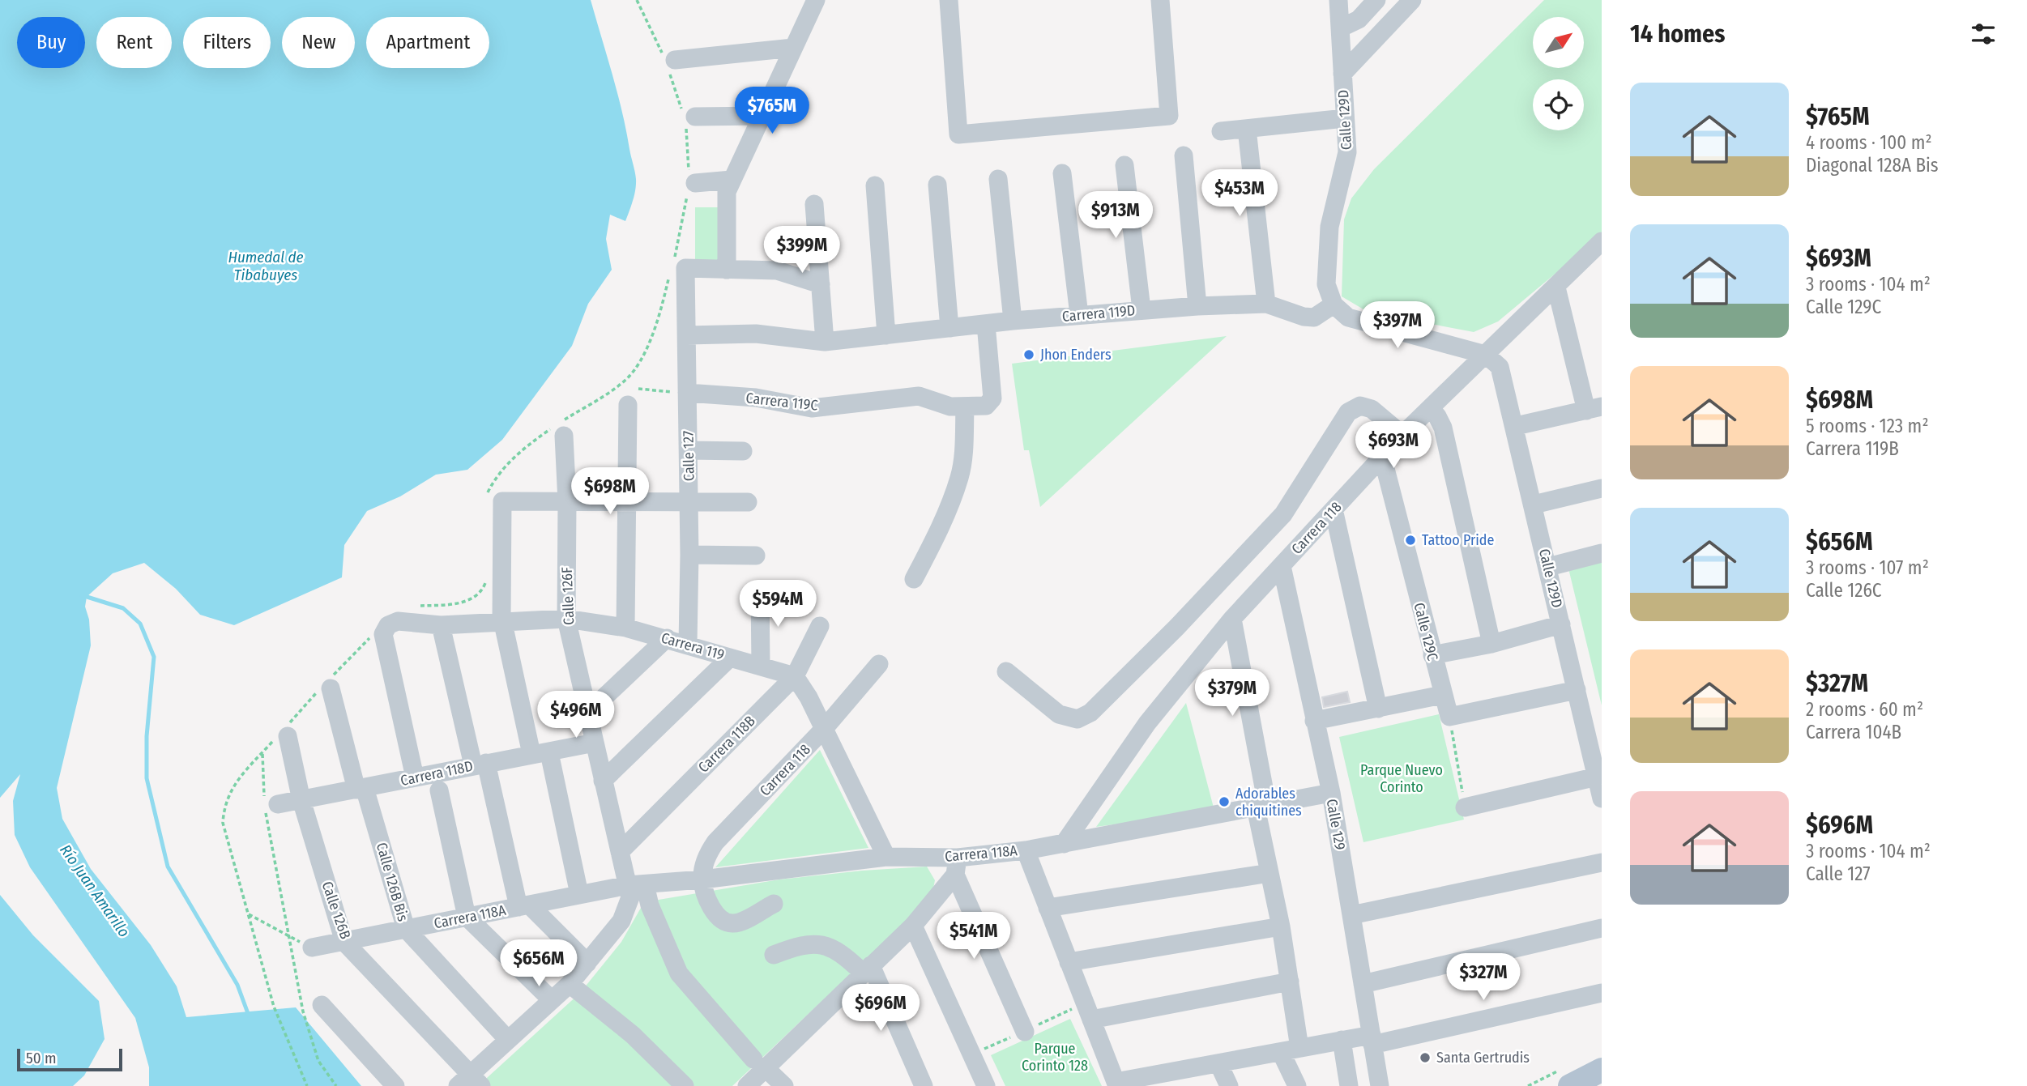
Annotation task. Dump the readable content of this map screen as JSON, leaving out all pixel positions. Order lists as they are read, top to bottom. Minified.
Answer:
{"streets":{"street":["Calle 129D","Carrera 119D","Carrera 119C","Calle 127","Carrera 118","Calle 126F","Calle 129C","Carrera 119","Carrera 118B","Carrera 118D","Calle 129","Carrera 118A","Calle 126B Bis","Calle 126B"]},"crossings":[["Calle 129D","Carrera 119D"],["Calle 129D","Carrera 118"],["Carrera 119D","Carrera 119C"],["Carrera 119D","Calle 127"],["Carrera 119C","Calle 127"],["Calle 127","Carrera 119"],["Carrera 118","Calle 129C"],["Carrera 118","Calle 129"],["Carrera 118","Carrera 118A"],["Calle 126F","Carrera 119"],["Calle 126F","Carrera 118B"],["Calle 126F","Carrera 118D"],["Calle 126F","Carrera 118A"],["Carrera 119","Carrera 118B"],["Carrera 118D","Calle 126B Bis"],["Carrera 118D","Calle 126B"],["Calle 129","Carrera 118A"],["Carrera 118A","Calle 126B Bis"],["Carrera 118A","Calle 126B"]],"water":["Humedal de Tibabuyes","Río Juan Amarillo"],"parks":["Parque Nuevo Corinto","Parque Corinto 128"],"places":["Jhon Enders","Tattoo Pride","Adorables chiquitines","Santa Gertrudis"],"scale_bar":"50 m","north":"top right","page":{"heading":"14 homes","chip":["Buy","Rent","Filters","New","Apartment"],"list":[{"name":"$765M","note":"4 rooms · 100 m² · Diagonal 128A Bis"},{"name":"$693M","note":"3 rooms · 104 m² · Calle 129C"},{"name":"$698M","note":"5 rooms · 123 m² · Carrera 119B"},{"name":"$656M","note":"3 rooms · 107 m² · Calle 126C"},{"name":"$327M","note":"2 rooms · 60 m² · Carrera 104B"},{"name":"$696M","note":"3 rooms · 104 m² · Calle 127"}],"price":["$765M","$453M","$913M","$399M","$397M","$693M","$698M","$594M","$379M","$496M","$541M","$656M","$327M","$696M"],"scale":"50 m"}}
